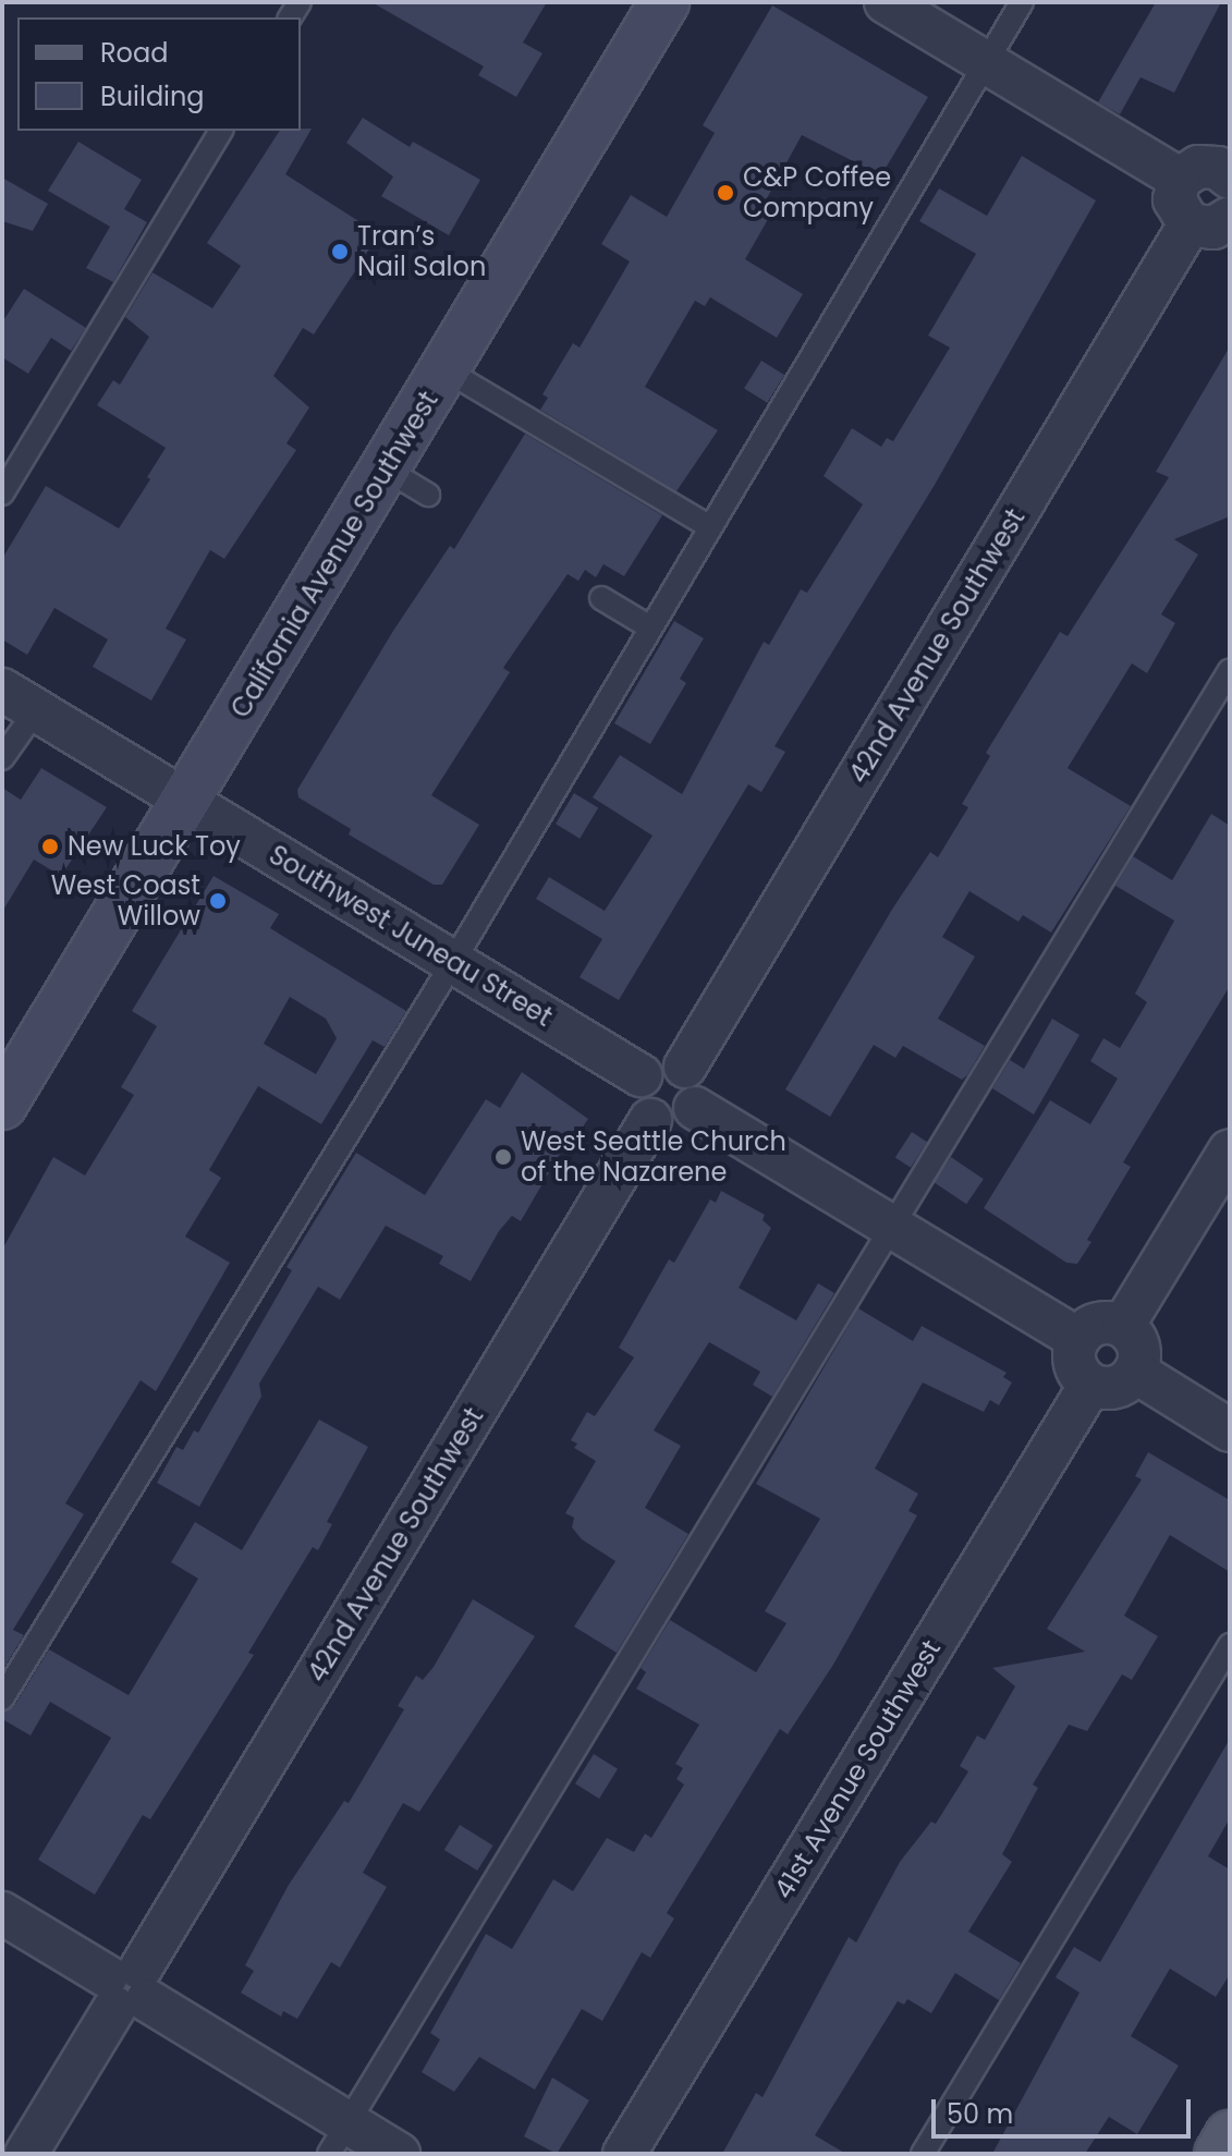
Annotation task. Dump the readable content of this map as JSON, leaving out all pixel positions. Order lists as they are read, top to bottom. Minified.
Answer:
{"streets":{"main road":["California Avenue Southwest"],"street":["42nd Avenue Southwest","Southwest Juneau Street","41st Avenue Southwest"]},"crossings":[["California Avenue Southwest","Southwest Juneau Street"],["42nd Avenue Southwest","Southwest Juneau Street"]],"places":["C&P Coffee Company","Tran’s Nail Salon","New Luck Toy","West Coast Willow","West Seattle Church of the Nazarene"],"legend":["Road","Building"],"scale_bar":"50 m"}
